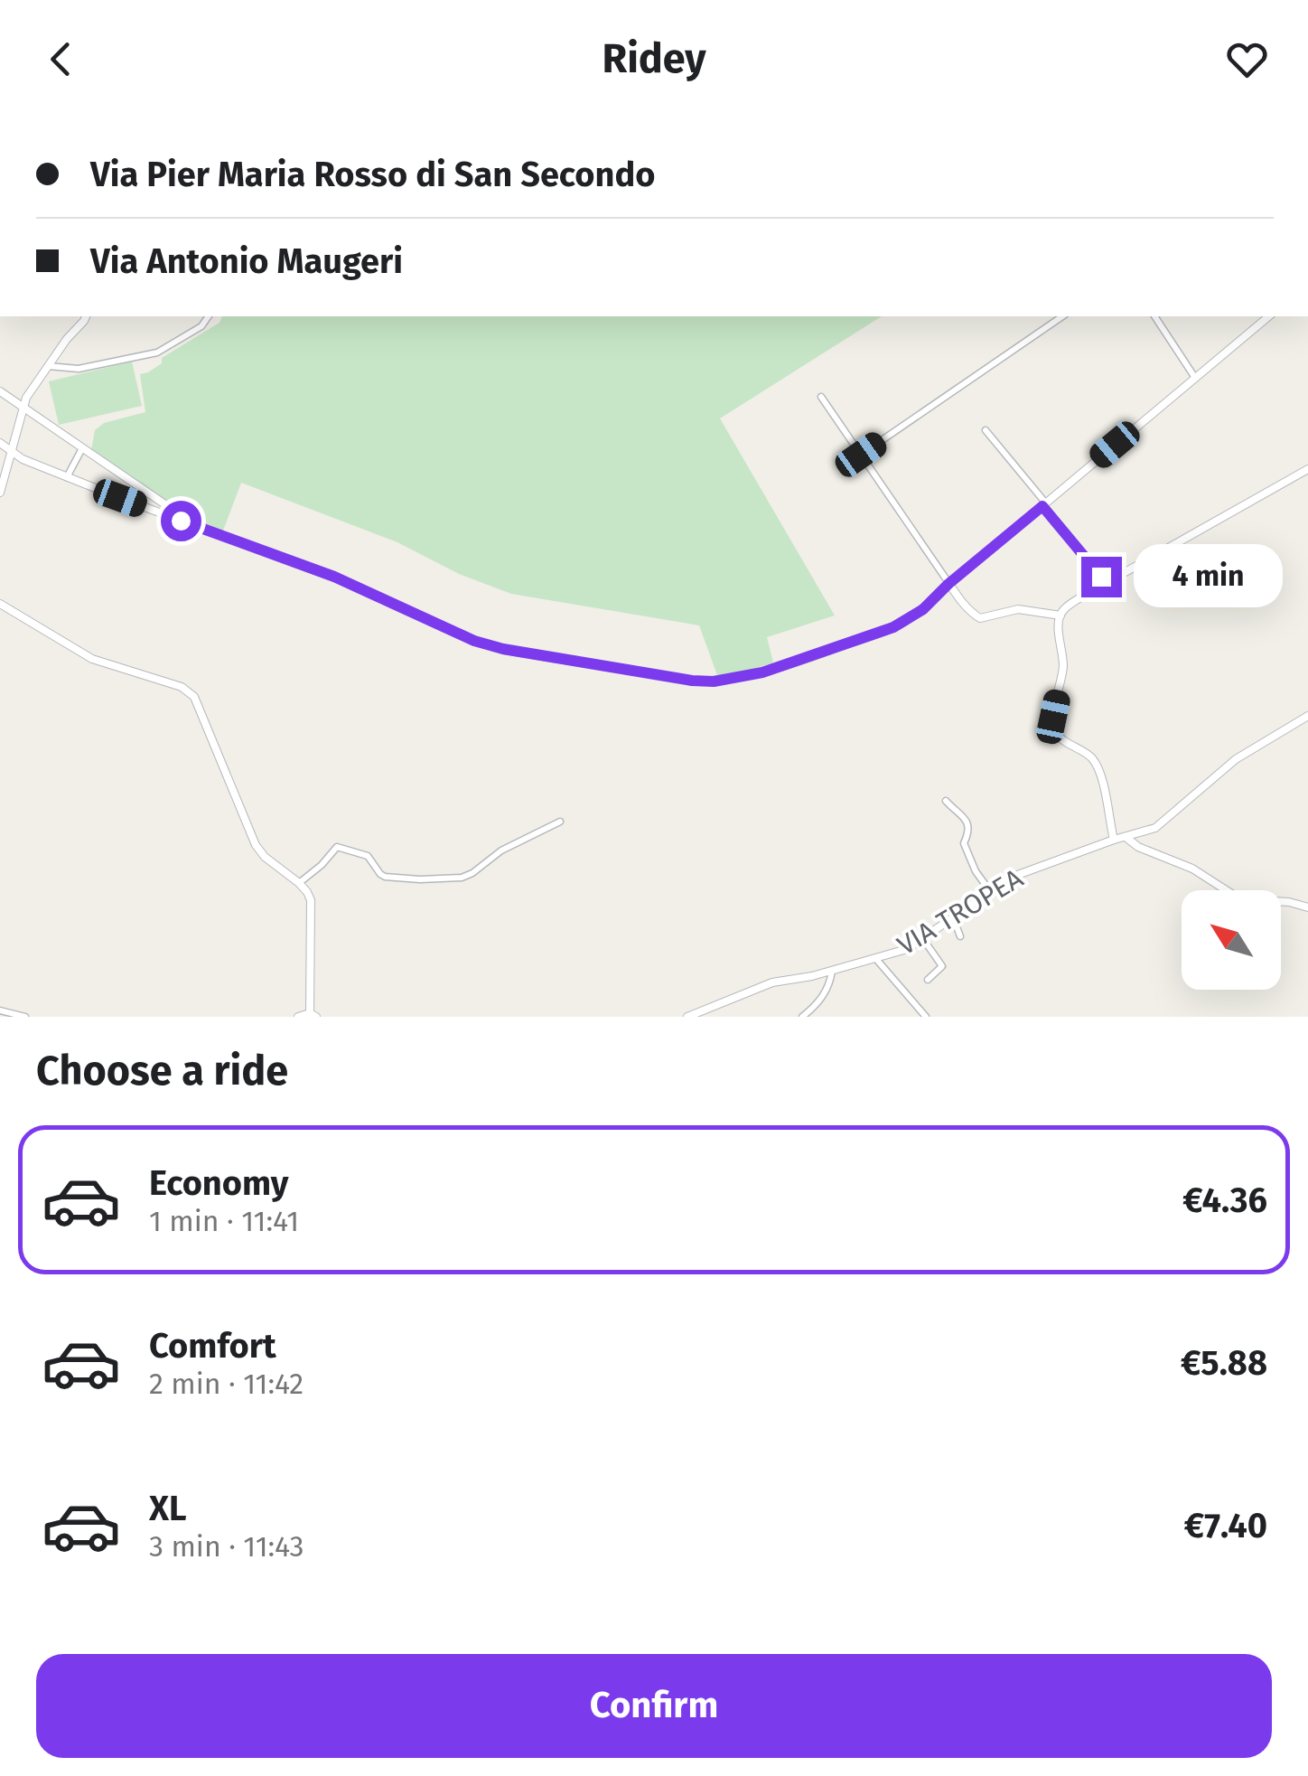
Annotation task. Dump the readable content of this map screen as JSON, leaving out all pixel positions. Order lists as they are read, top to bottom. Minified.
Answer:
{"streets":{"street":["VIA TROPEA"]},"north":"top left","page":{"header":"Ridey","banner":["Via Pier Maria Rosso di San Secondo","Via Antonio Maugeri"],"bubble":"4 min","heading":"Choose a ride","list":[{"name":"Economy","note":"1 min · 11:41","value":"€4.36"},{"name":"Comfort","note":"2 min · 11:42","value":"€5.88"},{"name":"XL","note":"3 min · 11:43","value":"€7.40"}],"buttons":"Confirm"}}
